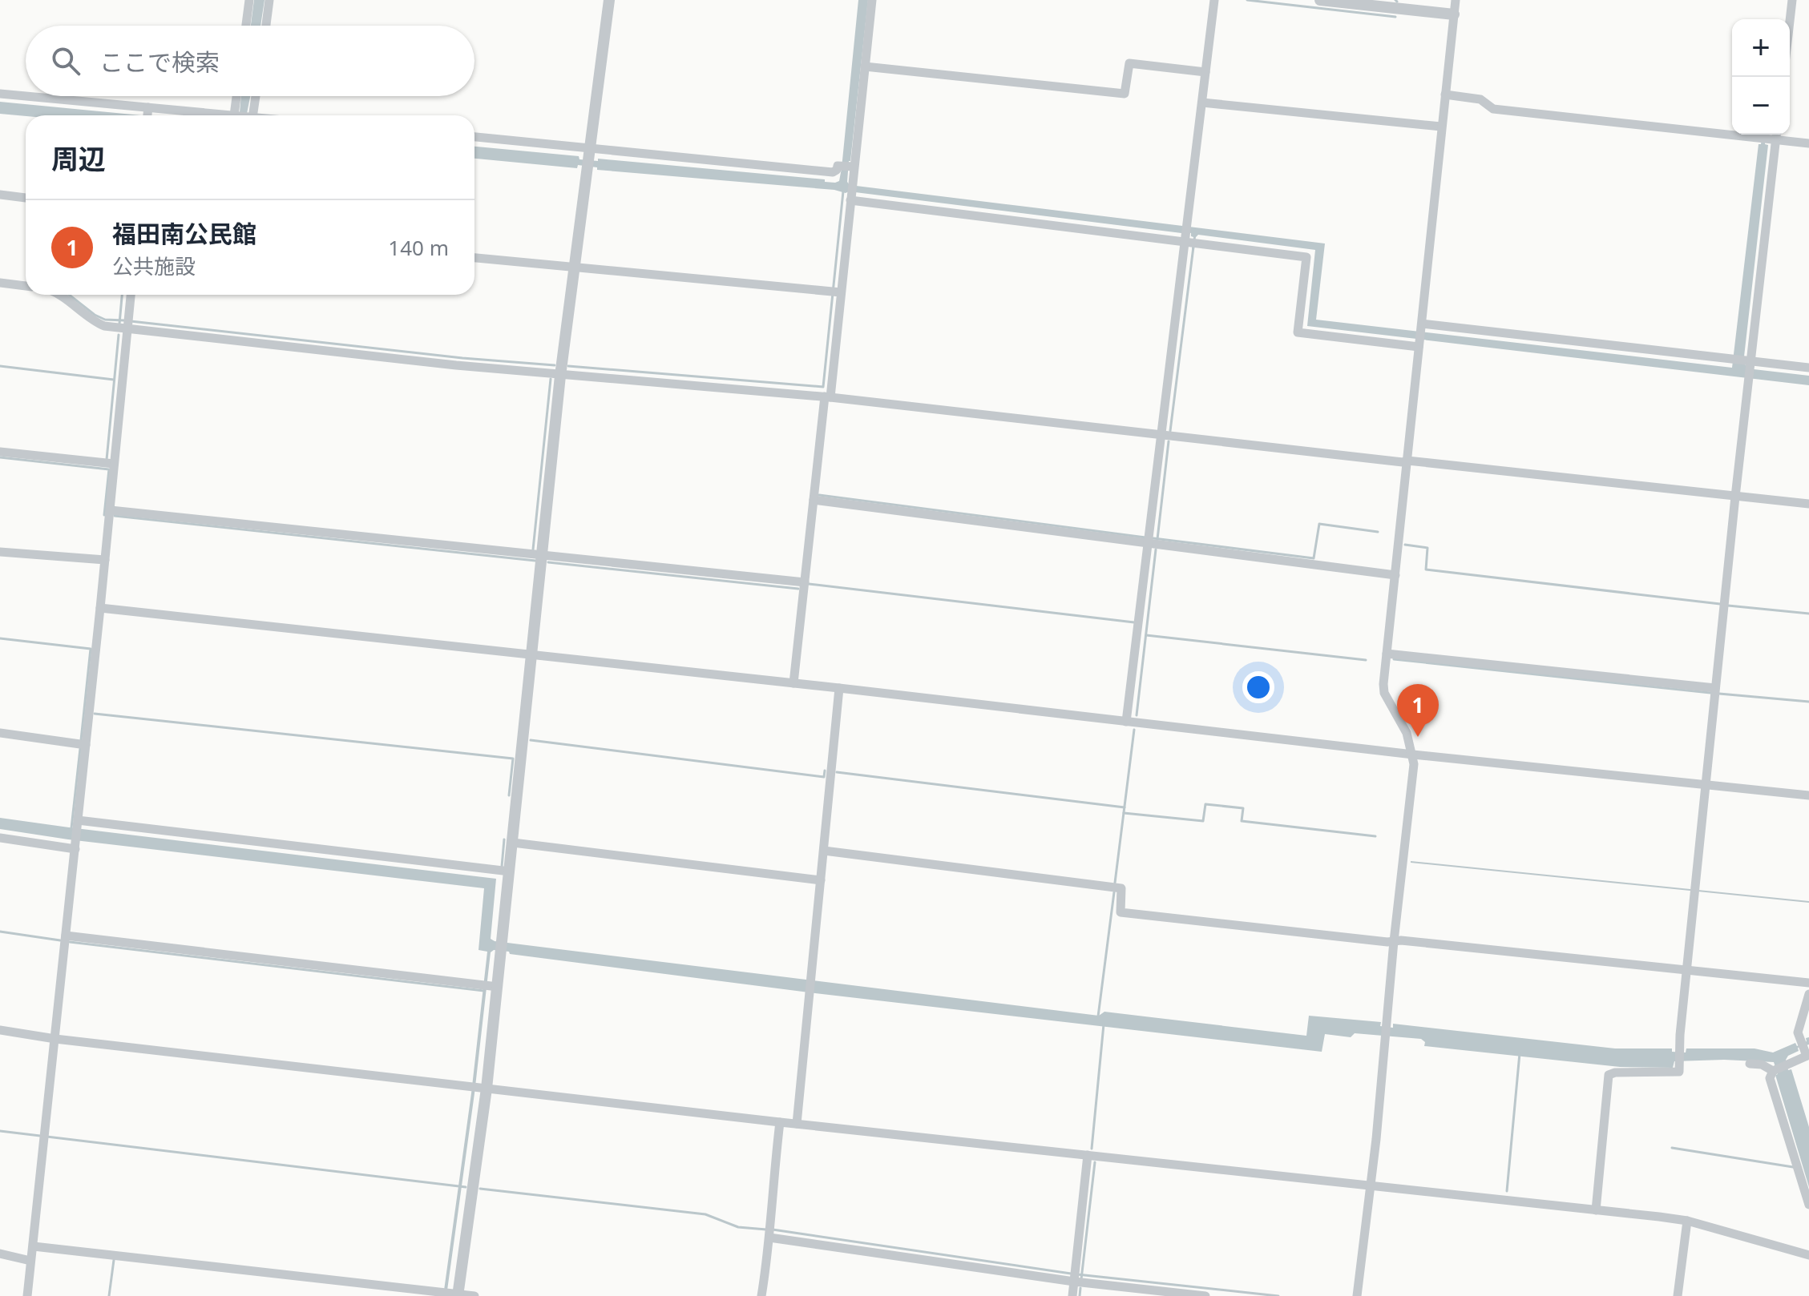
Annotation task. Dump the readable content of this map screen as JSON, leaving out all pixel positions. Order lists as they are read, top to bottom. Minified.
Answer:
{"page":{"map_buttons":["+","−"],"search":"ここで検索","heading":"周辺","list":[{"mark":"1","name":"福田南公民館","note":"公共施設","value":"140 m"}],"pins":"1"}}
